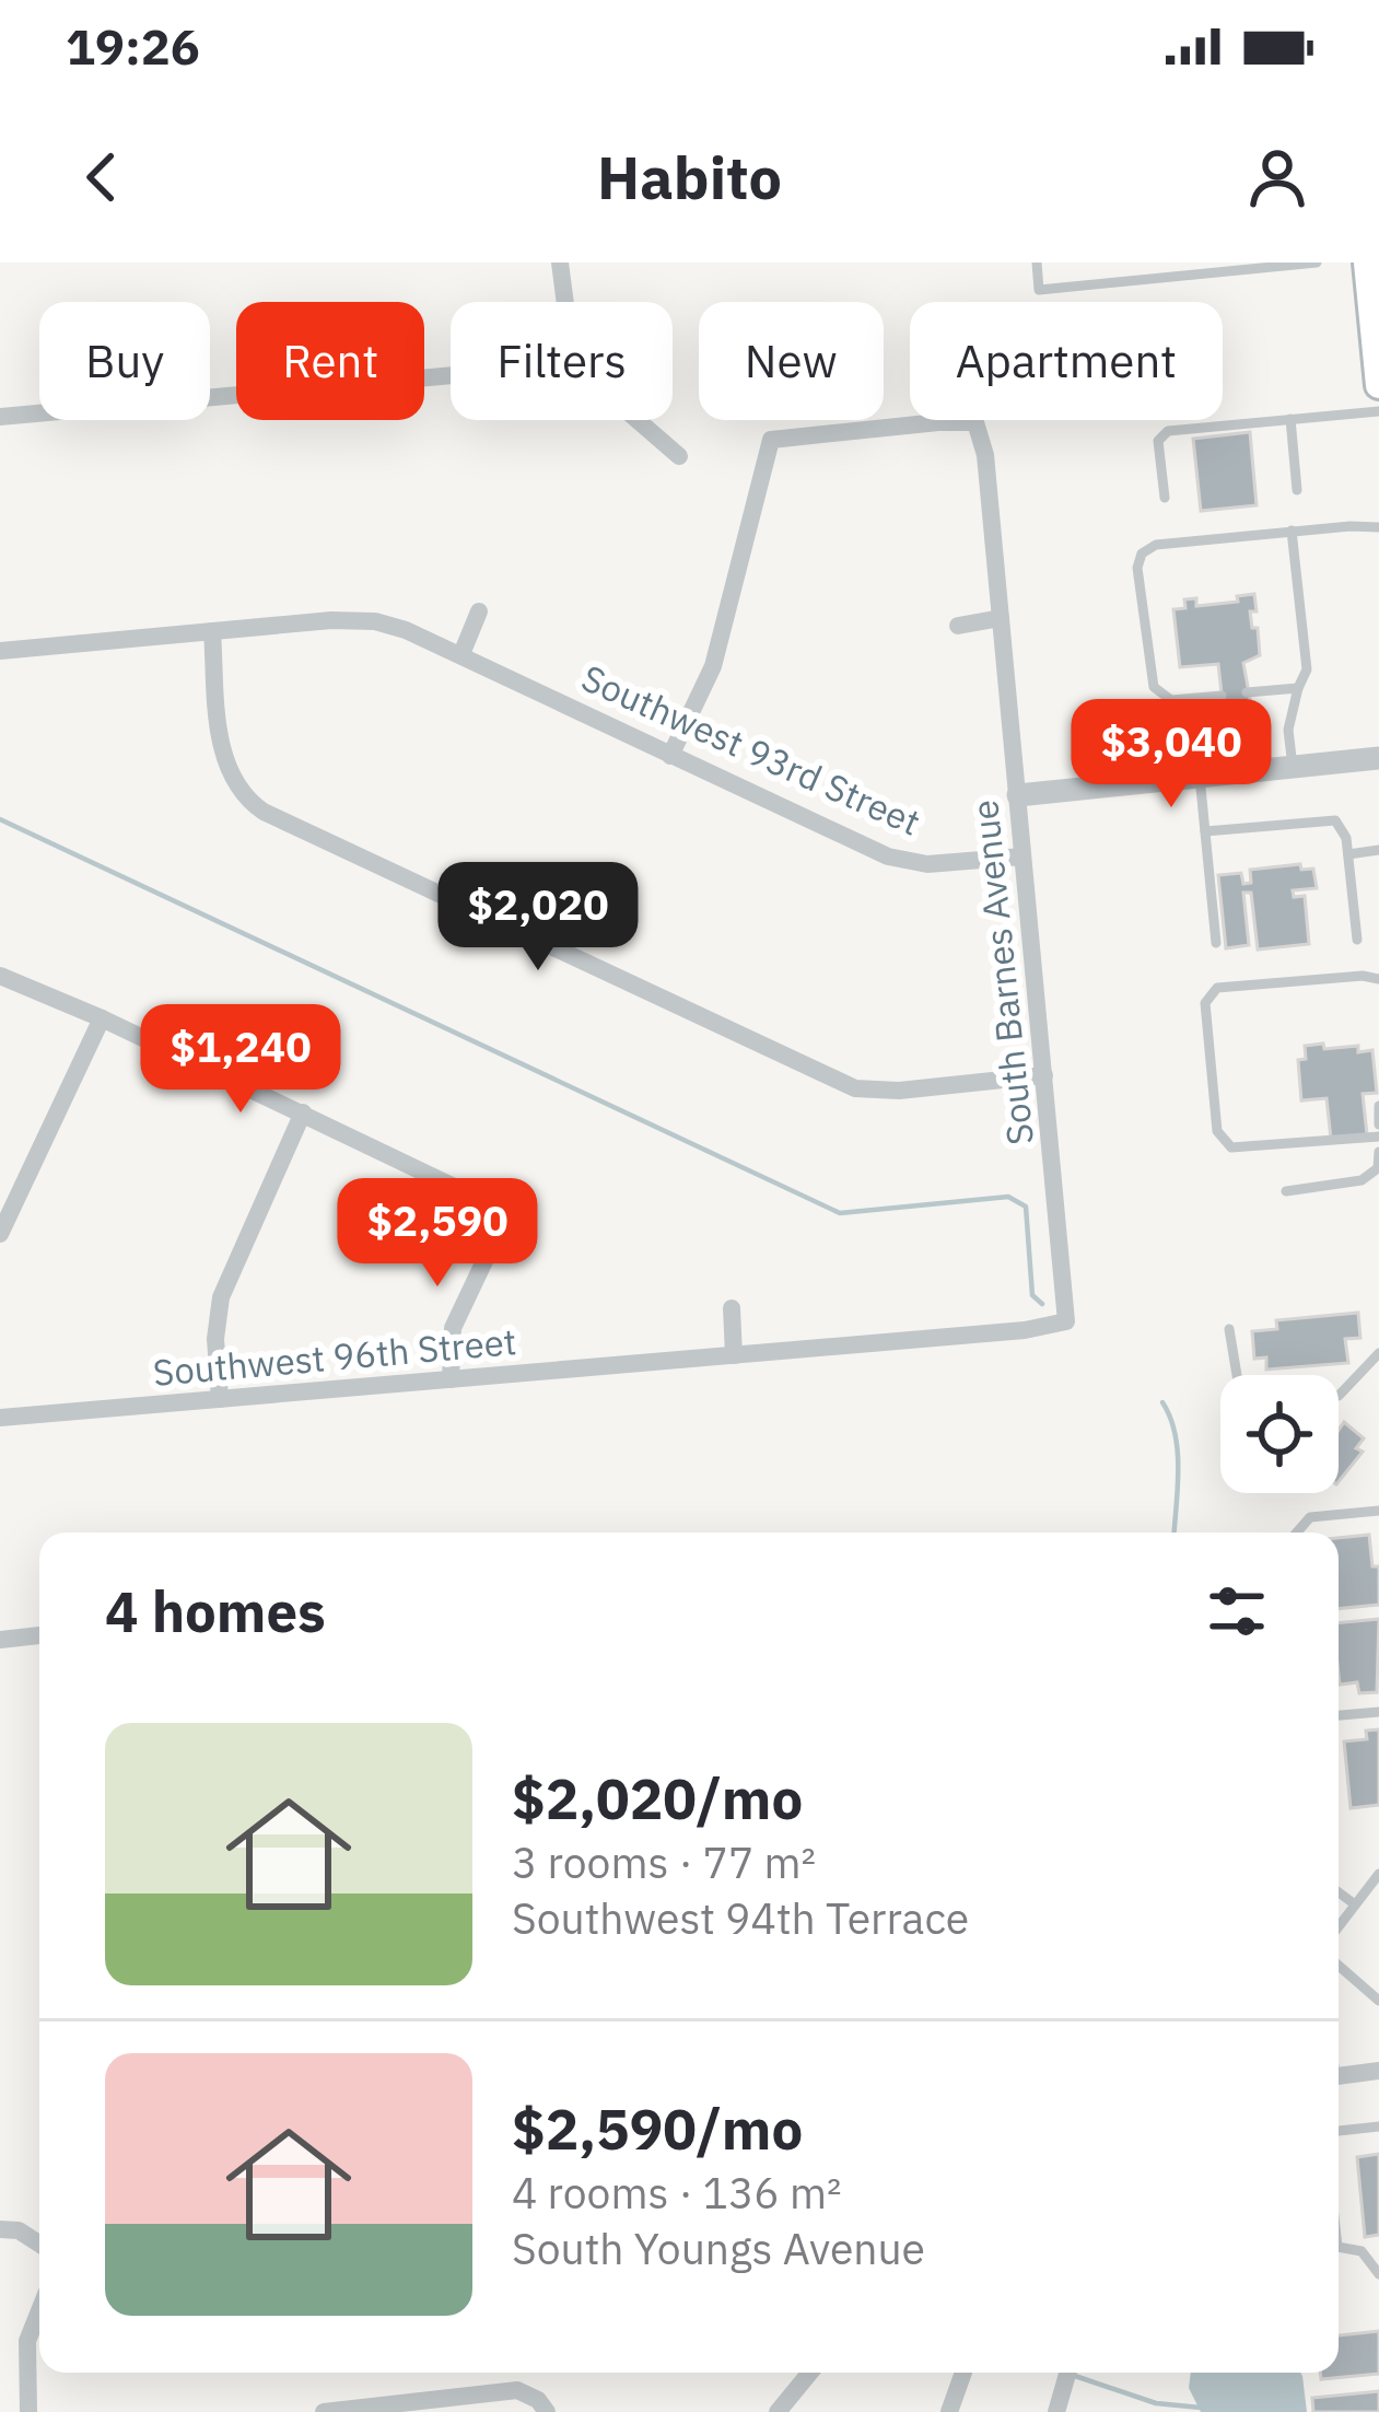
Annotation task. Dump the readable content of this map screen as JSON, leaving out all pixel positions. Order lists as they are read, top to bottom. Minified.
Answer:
{"streets":{"street":["Southwest 93rd Street","South Barnes Avenue","Southwest 96th Street"]},"crossings":[["Southwest 93rd Street","South Barnes Avenue"],["South Barnes Avenue","Southwest 96th Street"]],"page":{"status":"19:26","header":"Habito","chip":["Buy","Rent","Filters","New","Apartment"],"price":["$3,040","$2,020","$1,240","$2,590"],"heading":"4 homes","list":[{"name":"$2,020/mo","note":"3 rooms · 77 m² · Southwest 94th Terrace"},{"name":"$2,590/mo","note":"4 rooms · 136 m² · South Youngs Avenue"}]}}
